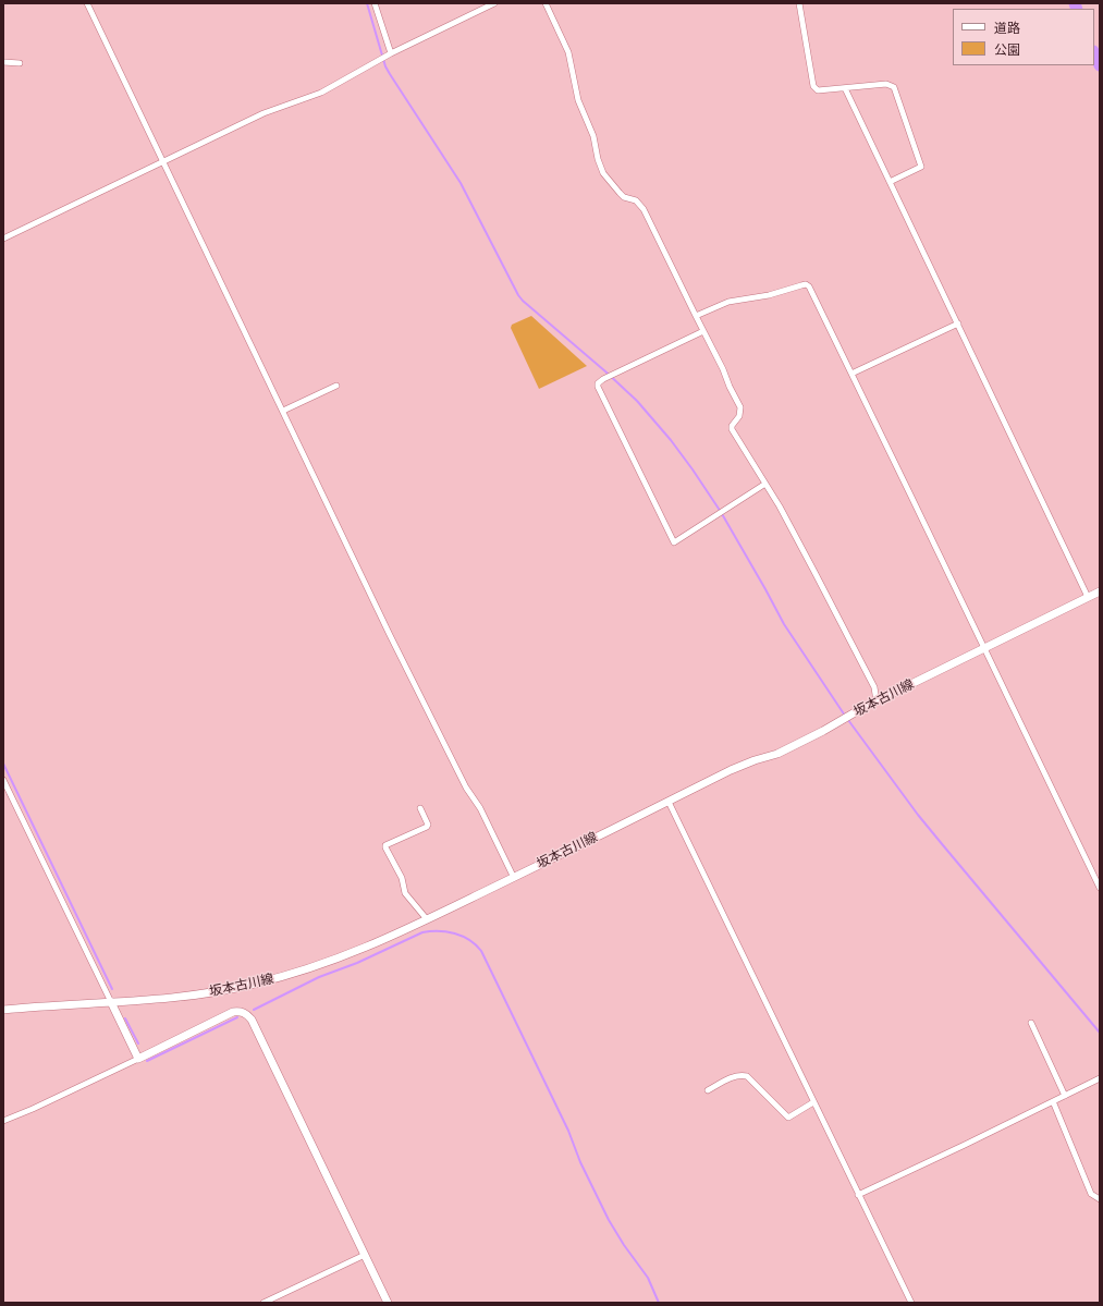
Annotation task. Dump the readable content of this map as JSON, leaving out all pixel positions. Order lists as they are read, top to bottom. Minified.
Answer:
{"streets":{"main road":["坂本古川線"]},"legend":["道路","公園"]}
